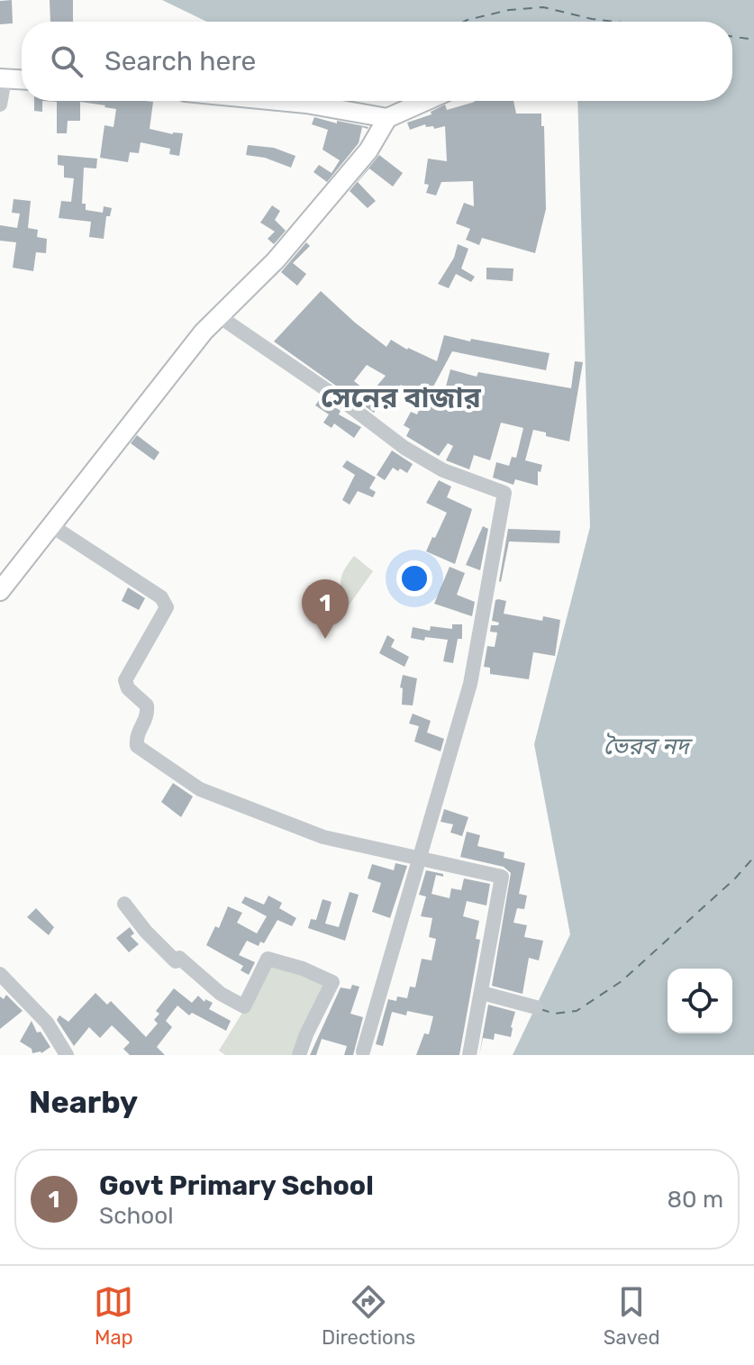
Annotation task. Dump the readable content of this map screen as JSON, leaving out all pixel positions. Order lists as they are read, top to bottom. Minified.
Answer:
{"districts":["সেনের বাজার"],"water":["ভৈরব নদ"],"page":{"search":"Search here","pins":"1","heading":"Nearby","list":[{"mark":"1","name":"Govt Primary School","note":"School","value":"80 m"}],"nav":["Map","Directions","Saved"]}}
